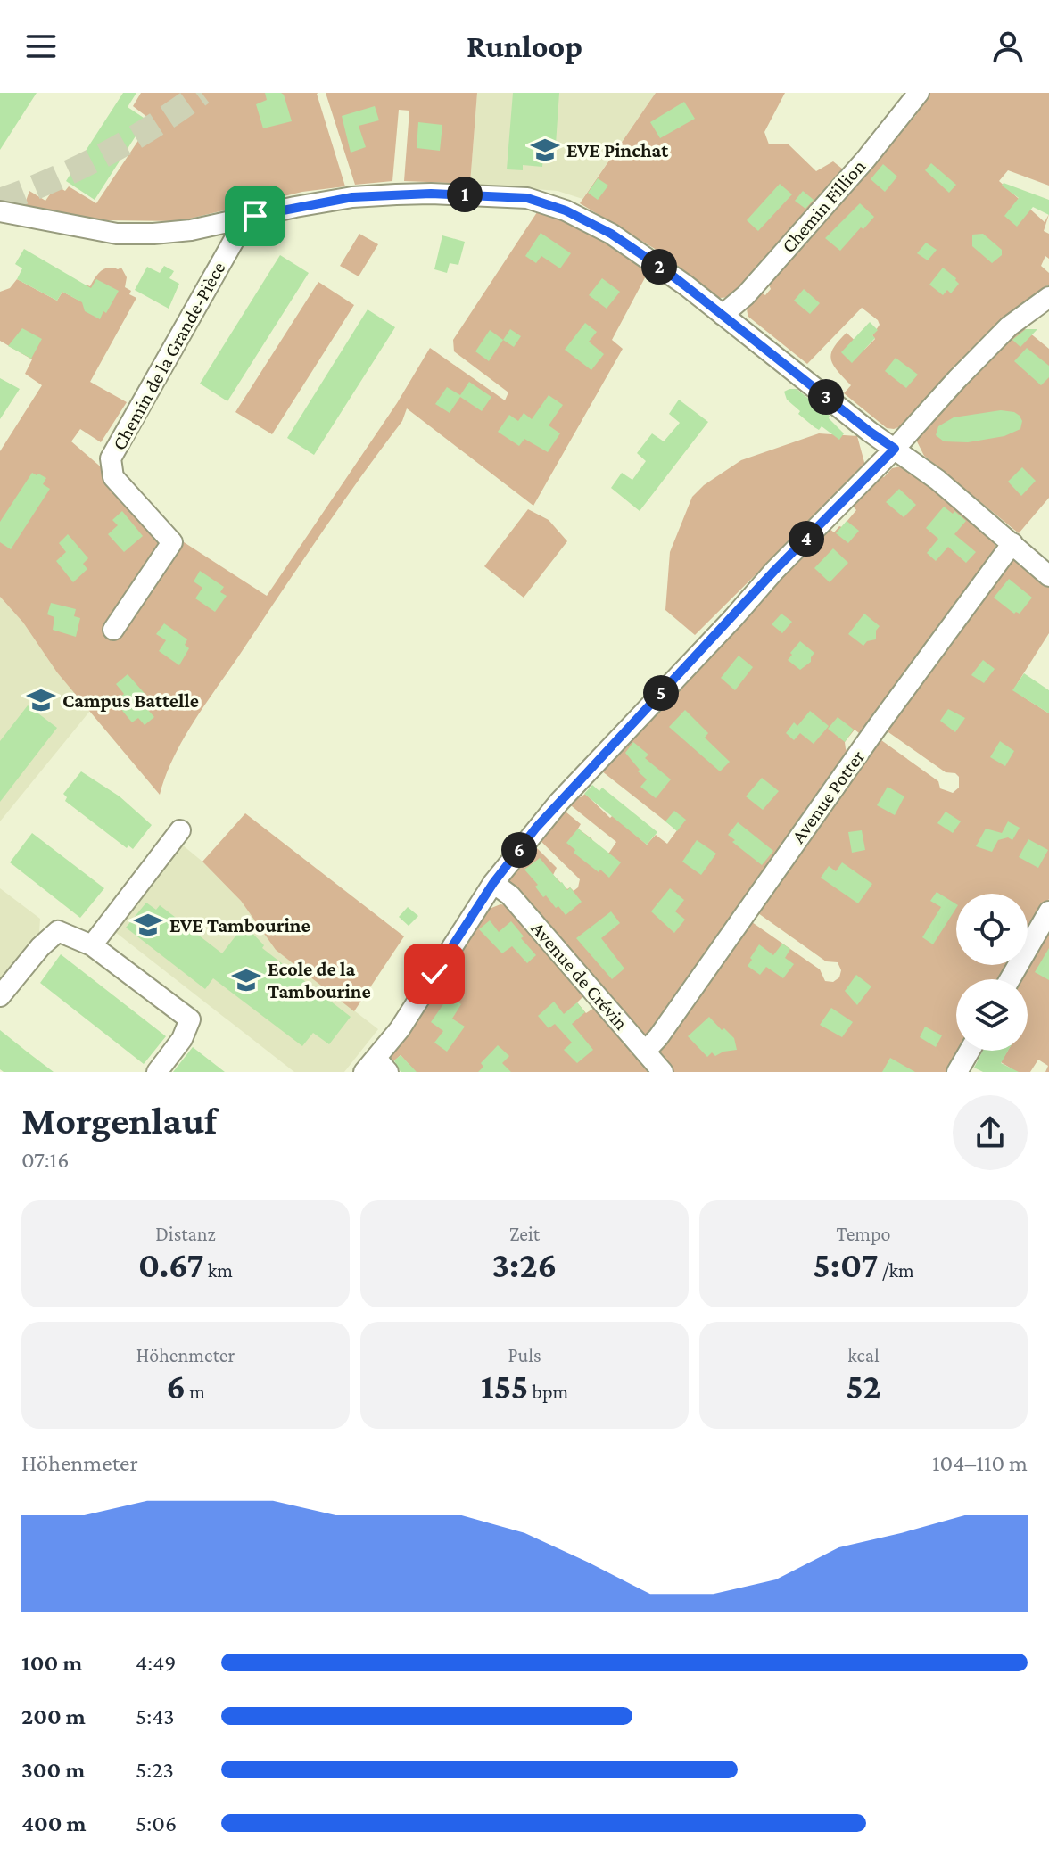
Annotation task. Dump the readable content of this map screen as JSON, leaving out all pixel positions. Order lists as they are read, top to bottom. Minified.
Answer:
{"streets":{"street":["Chemin Fillion","Chemin de la Grande-Pièce","Avenue Potter","Avenue de Crévin"]},"crossings":[["Avenue Potter","Avenue de Crévin"]],"places":{"school or university":["EVE Pinchat","Campus Battelle","EVE Tambourine","Ecole de la Tambourine"]},"page":{"header":"Runloop","pins":["1","2","3","4","5","6"],"heading":["Morgenlauf","07:16"],"stats":[["Distanz","0.67 km"],["Zeit","3:26"],["Tempo","5:07 /km"],["Höhenmeter","6 m"],["Puls","155 bpm"],["kcal","52"]],"chart":["Höhenmeter","104–110 m"],"list":[{"name":"100 m","note":"4:49"},{"name":"200 m","note":"5:43"},{"name":"300 m","note":"5:23"},{"name":"400 m","note":"5:06"}]}}
